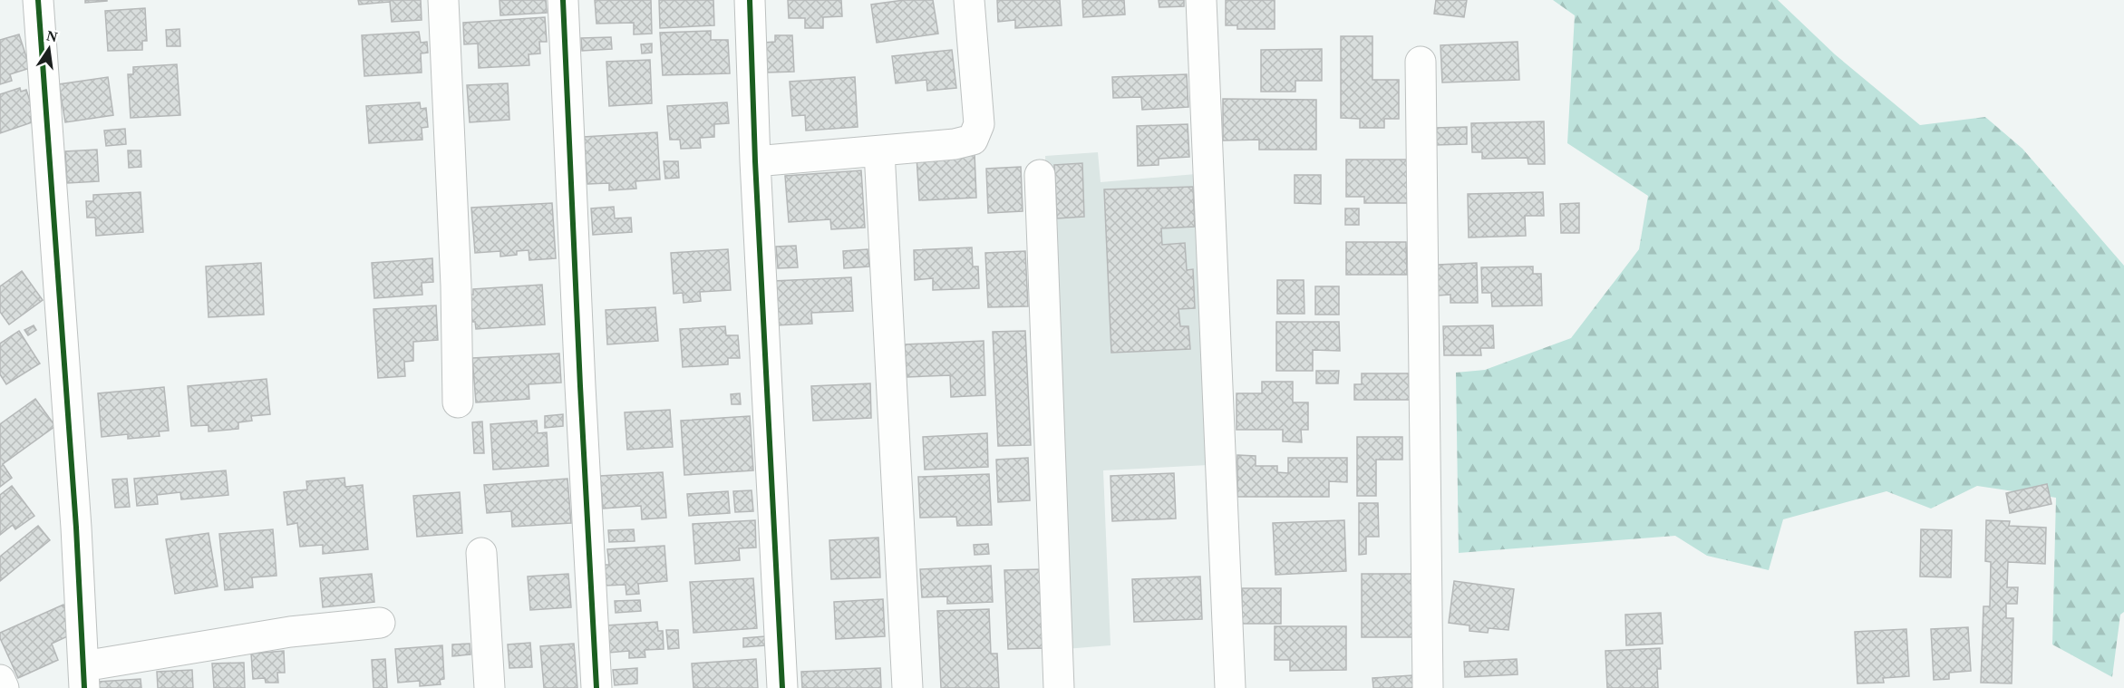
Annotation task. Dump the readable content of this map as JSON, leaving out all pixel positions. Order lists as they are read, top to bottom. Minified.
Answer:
{"north":"top"}
